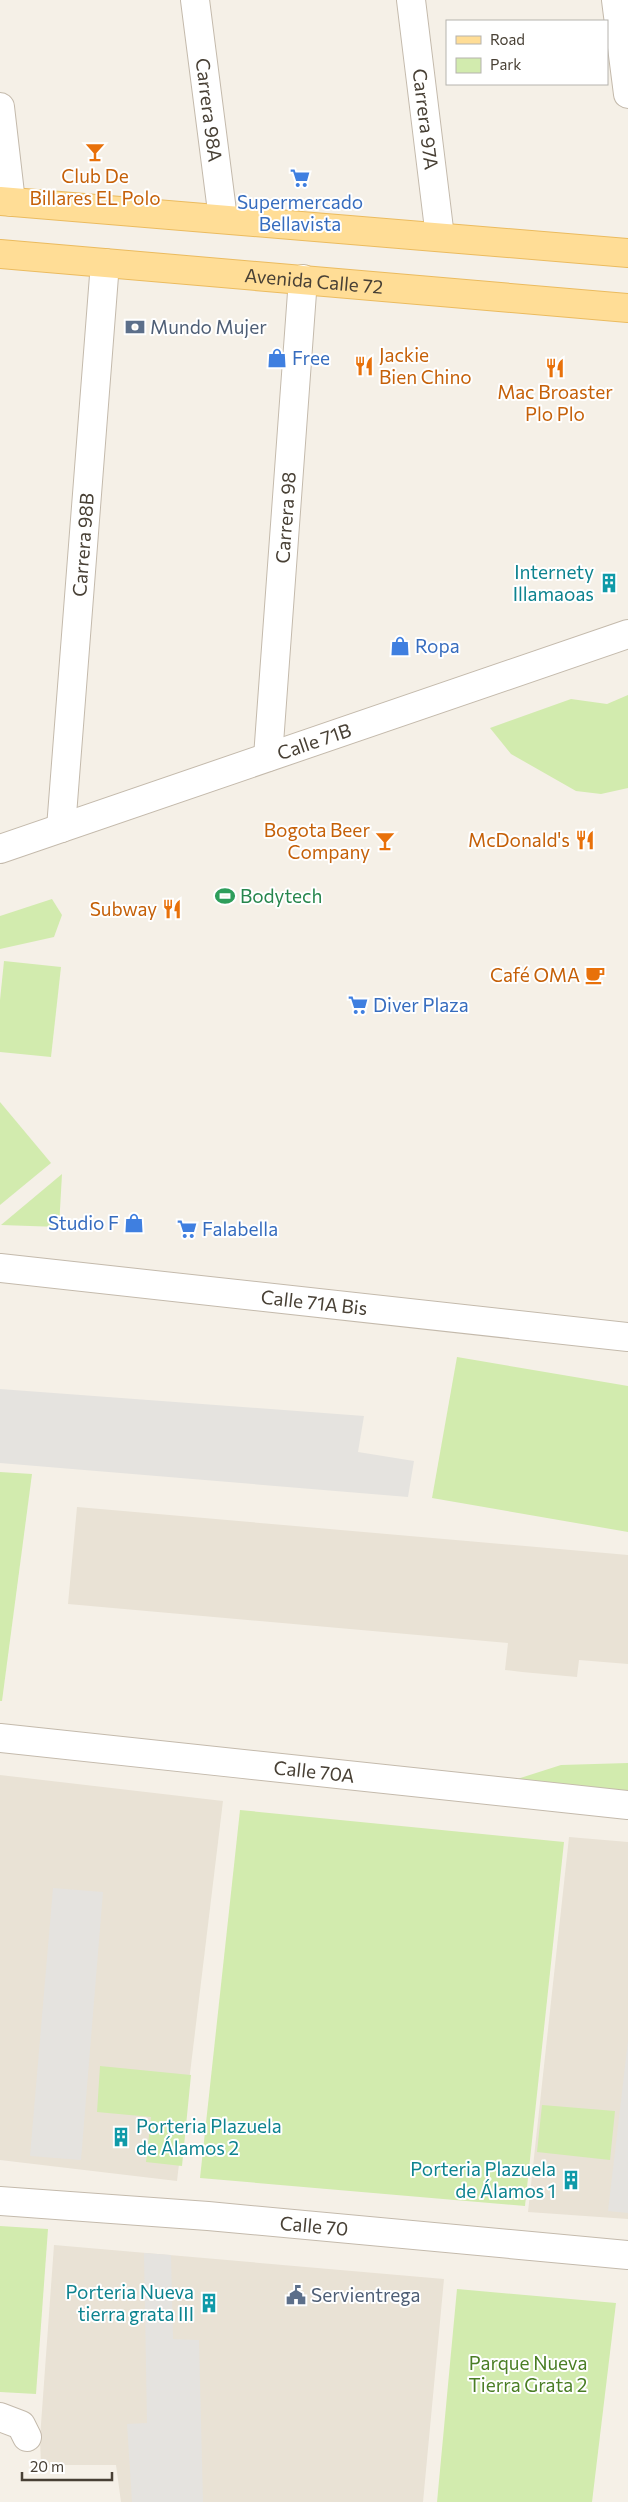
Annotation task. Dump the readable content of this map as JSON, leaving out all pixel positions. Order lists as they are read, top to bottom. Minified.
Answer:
{"streets":{"main road":["Avenida Calle 72"],"street":["Carrera 98A","Carrera 97A","Carrera 98","Carrera 98B","Calle 71B","Calle 71A Bis","Calle 70A","Calle 70"]},"crossings":[["Avenida Calle 72","Carrera 98"],["Avenida Calle 72","Carrera 98B"],["Carrera 98","Calle 71B"],["Carrera 98B","Calle 71B"]],"parks":["Parque Nueva Tierra Grata 2"],"places":{"bar":["Club De Billares EL Polo","Bogota Beer Company"],"supermarket":["Supermercado Bellavista","Diver Plaza","Falabella"],"bank":["Mundo Mujer"],"shop":["Free","Ropa","Studio F"],"restaurant":["Jackie Bien Chino","Mac Broaster Plo Plo","McDonald's","Subway"],"building":["Internety Illamaoas","Porteria Plazuela de Álamos 2","Porteria Plazuela de Álamos 1","Porteria Nueva tierra grata III"],"sports":["Bodytech"],"cafe":["Café OMA"],"public building":["Servientrega"]},"legend":["Road","Park"],"scale_bar":"20 m"}
